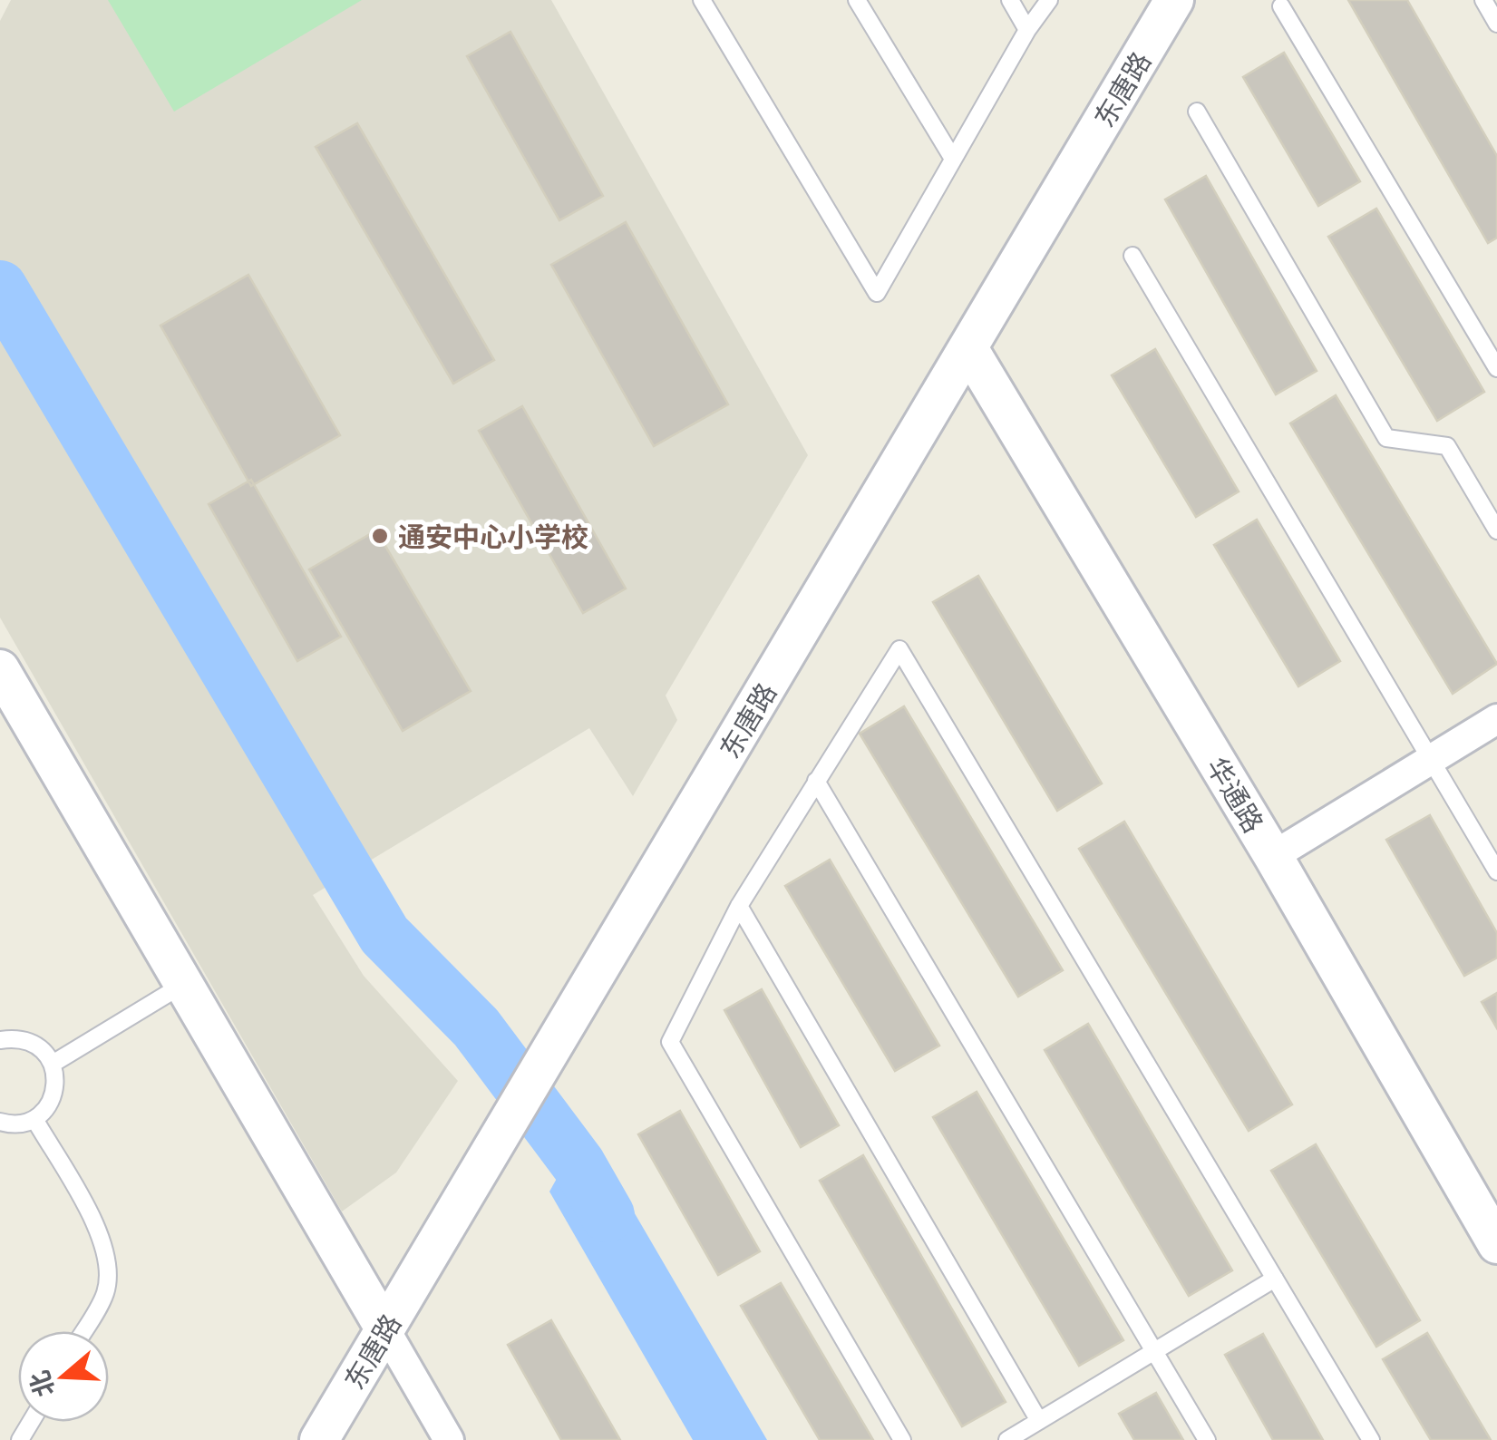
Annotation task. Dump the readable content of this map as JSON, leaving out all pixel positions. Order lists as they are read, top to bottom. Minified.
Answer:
{"streets":{"street":["东唐路","华通路"]},"crossings":[["东唐路","华通路"]],"places":["通安中心小学校"],"north":"left"}
